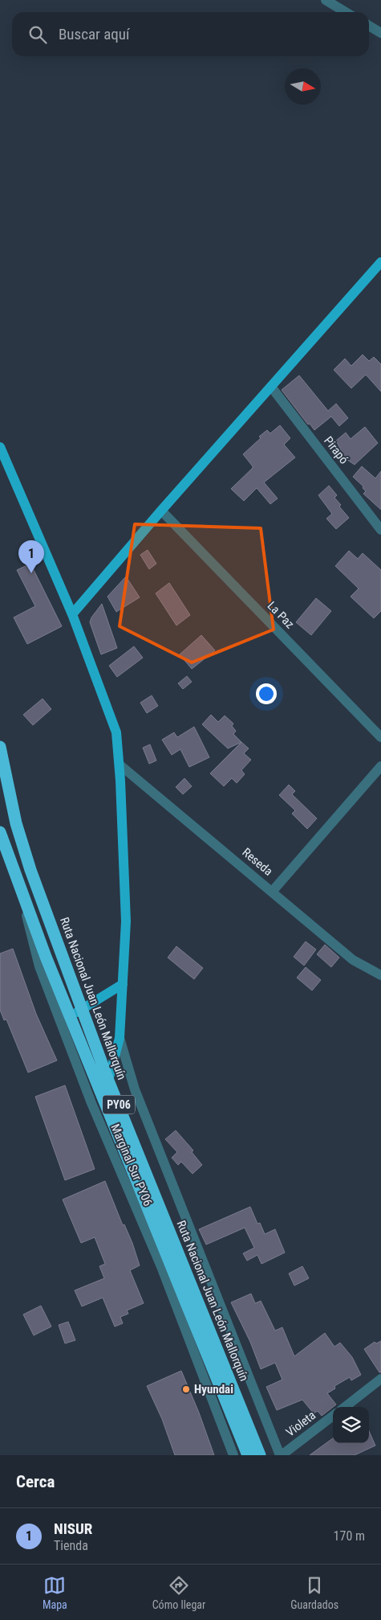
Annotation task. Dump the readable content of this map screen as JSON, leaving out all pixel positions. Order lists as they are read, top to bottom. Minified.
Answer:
{"streets":{"highway":["Ruta Nacional Juan León Mallorquín","PY06"],"street":["Pirapó","La Paz","Reseda","Marginal Sur PY06","Violeta"]},"crossings":[["Ruta Nacional Juan León Mallorquín","Marginal Sur PY06"]],"places":["Hyundai"],"north":"right","page":{"search":"Buscar aquí","pins":"1","heading":"Cerca","list":[{"mark":"1","name":"NISUR","note":"Tienda","value":"170 m"}],"nav":["Mapa","Cómo llegar","Guardados"]}}
